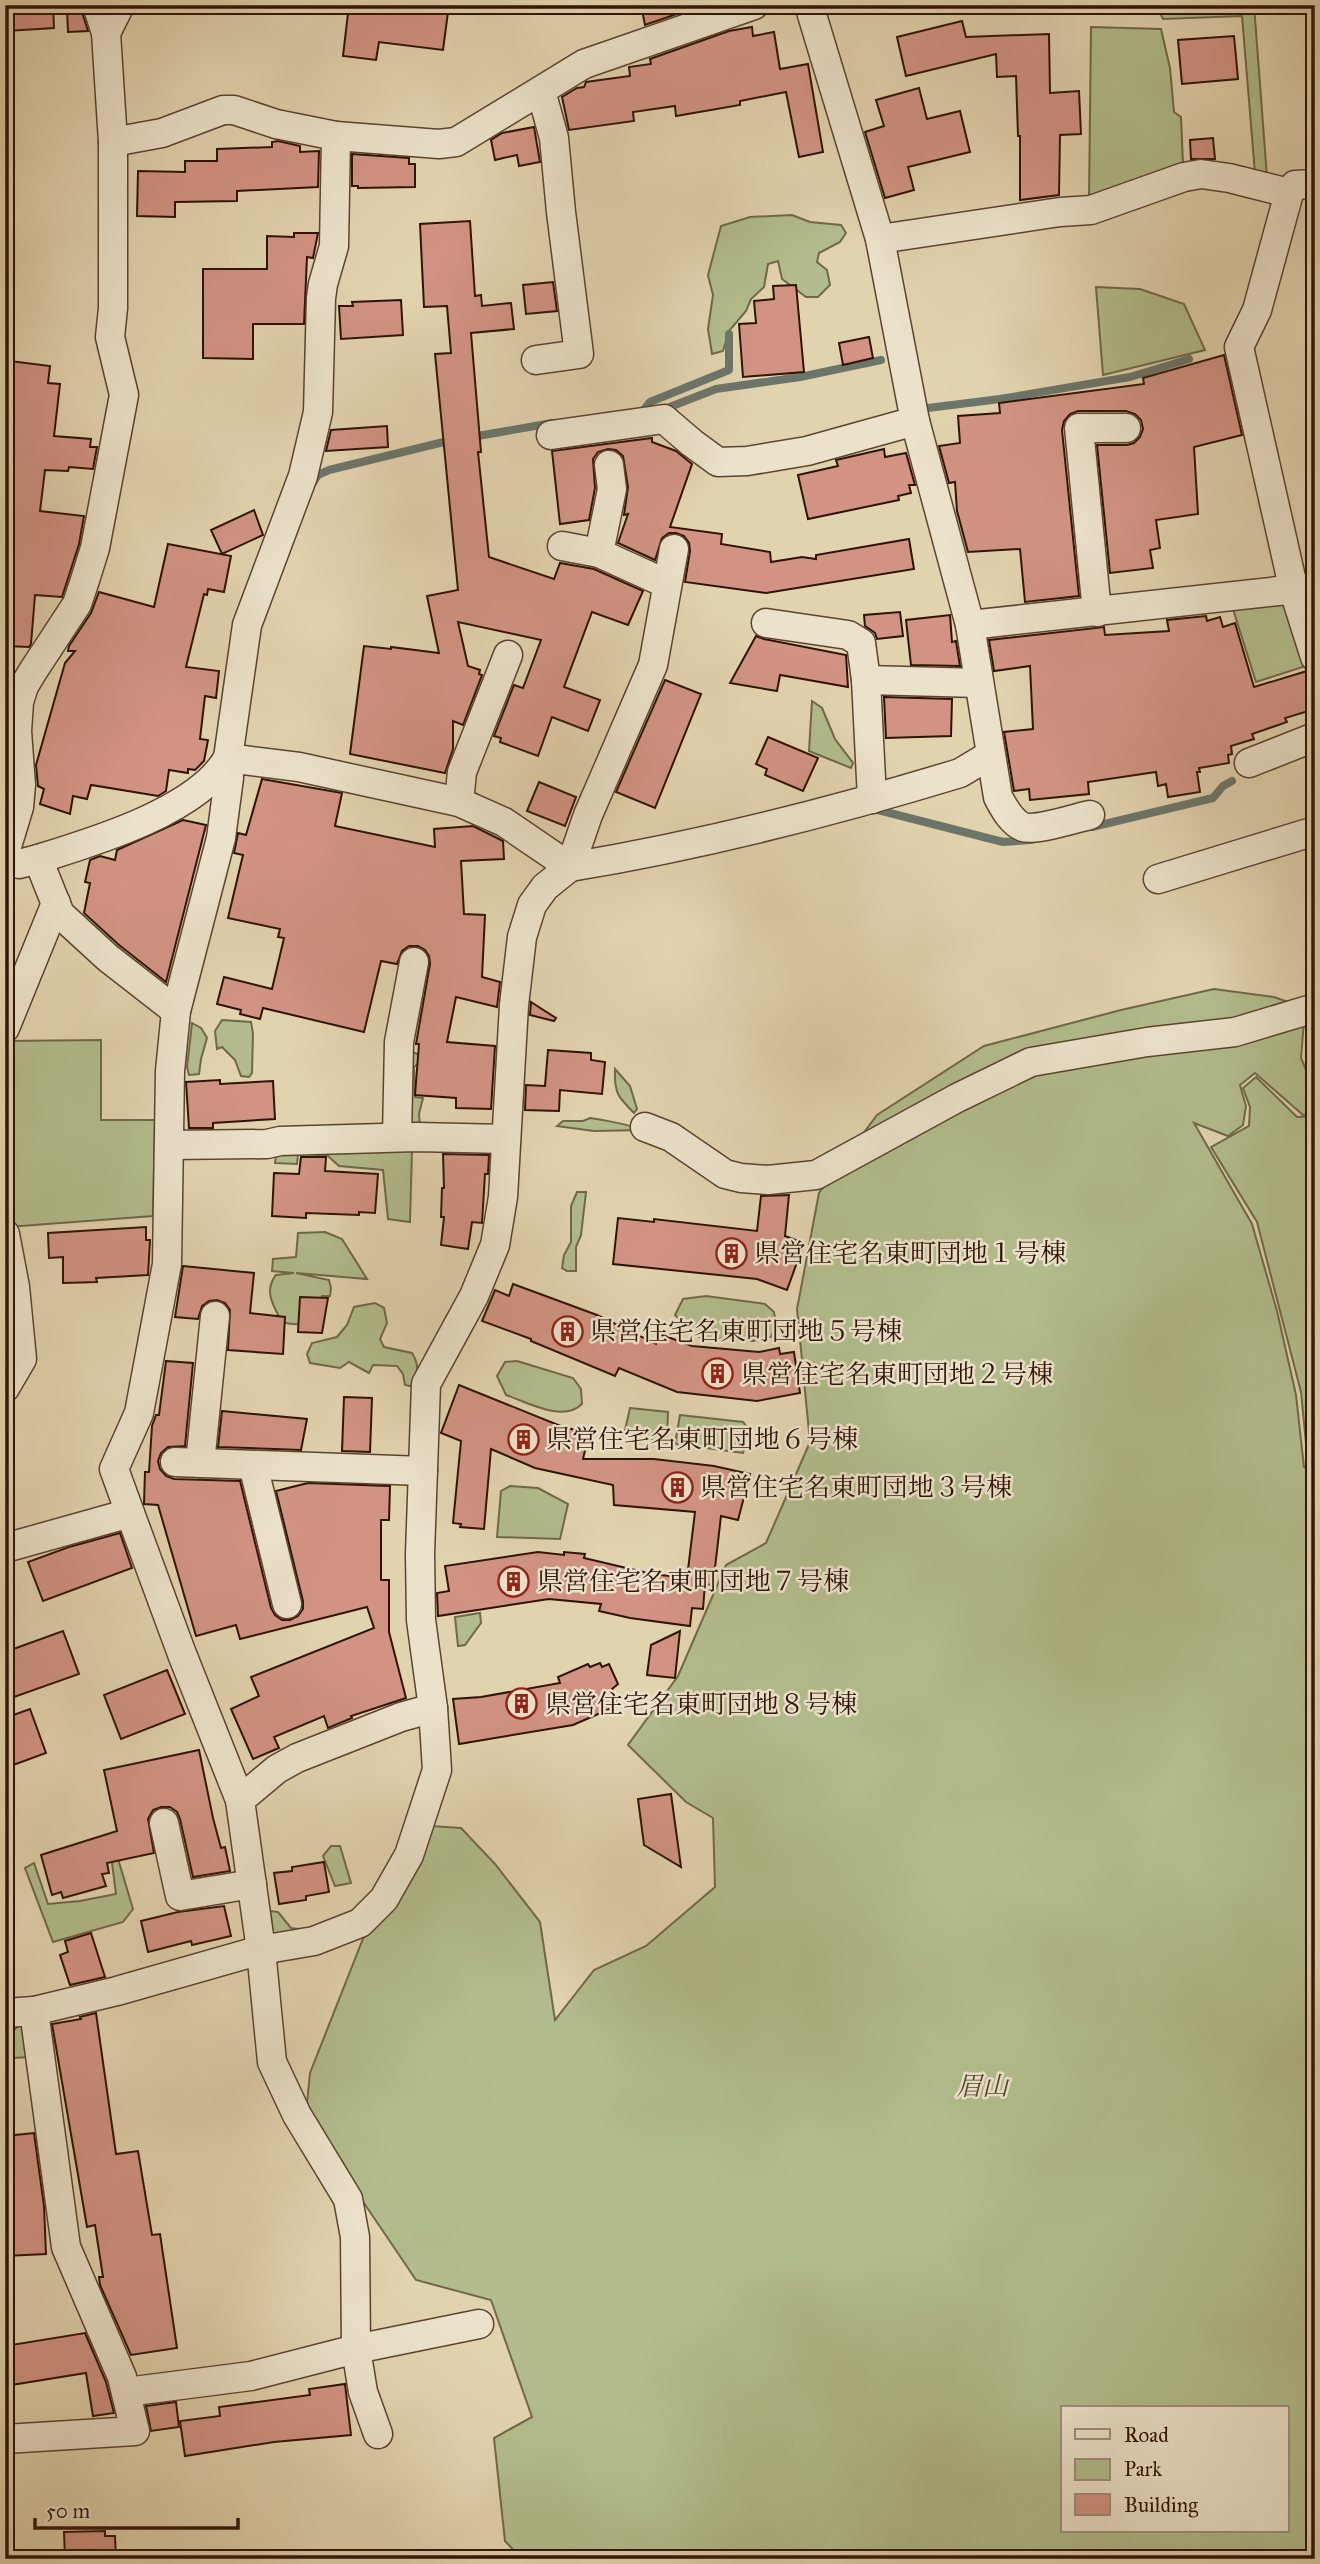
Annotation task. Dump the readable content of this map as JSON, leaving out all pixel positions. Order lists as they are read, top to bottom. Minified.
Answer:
{"parks":["眉山"],"places":{"building":["県営住宅名東町団地１号棟","県営住宅名東町団地５号棟","県営住宅名東町団地２号棟","県営住宅名東町団地６号棟","県営住宅名東町団地３号棟","県営住宅名東町団地７号棟","県営住宅名東町団地８号棟"]},"legend":["Road","Park","Building"],"scale_bar":"50 m"}
